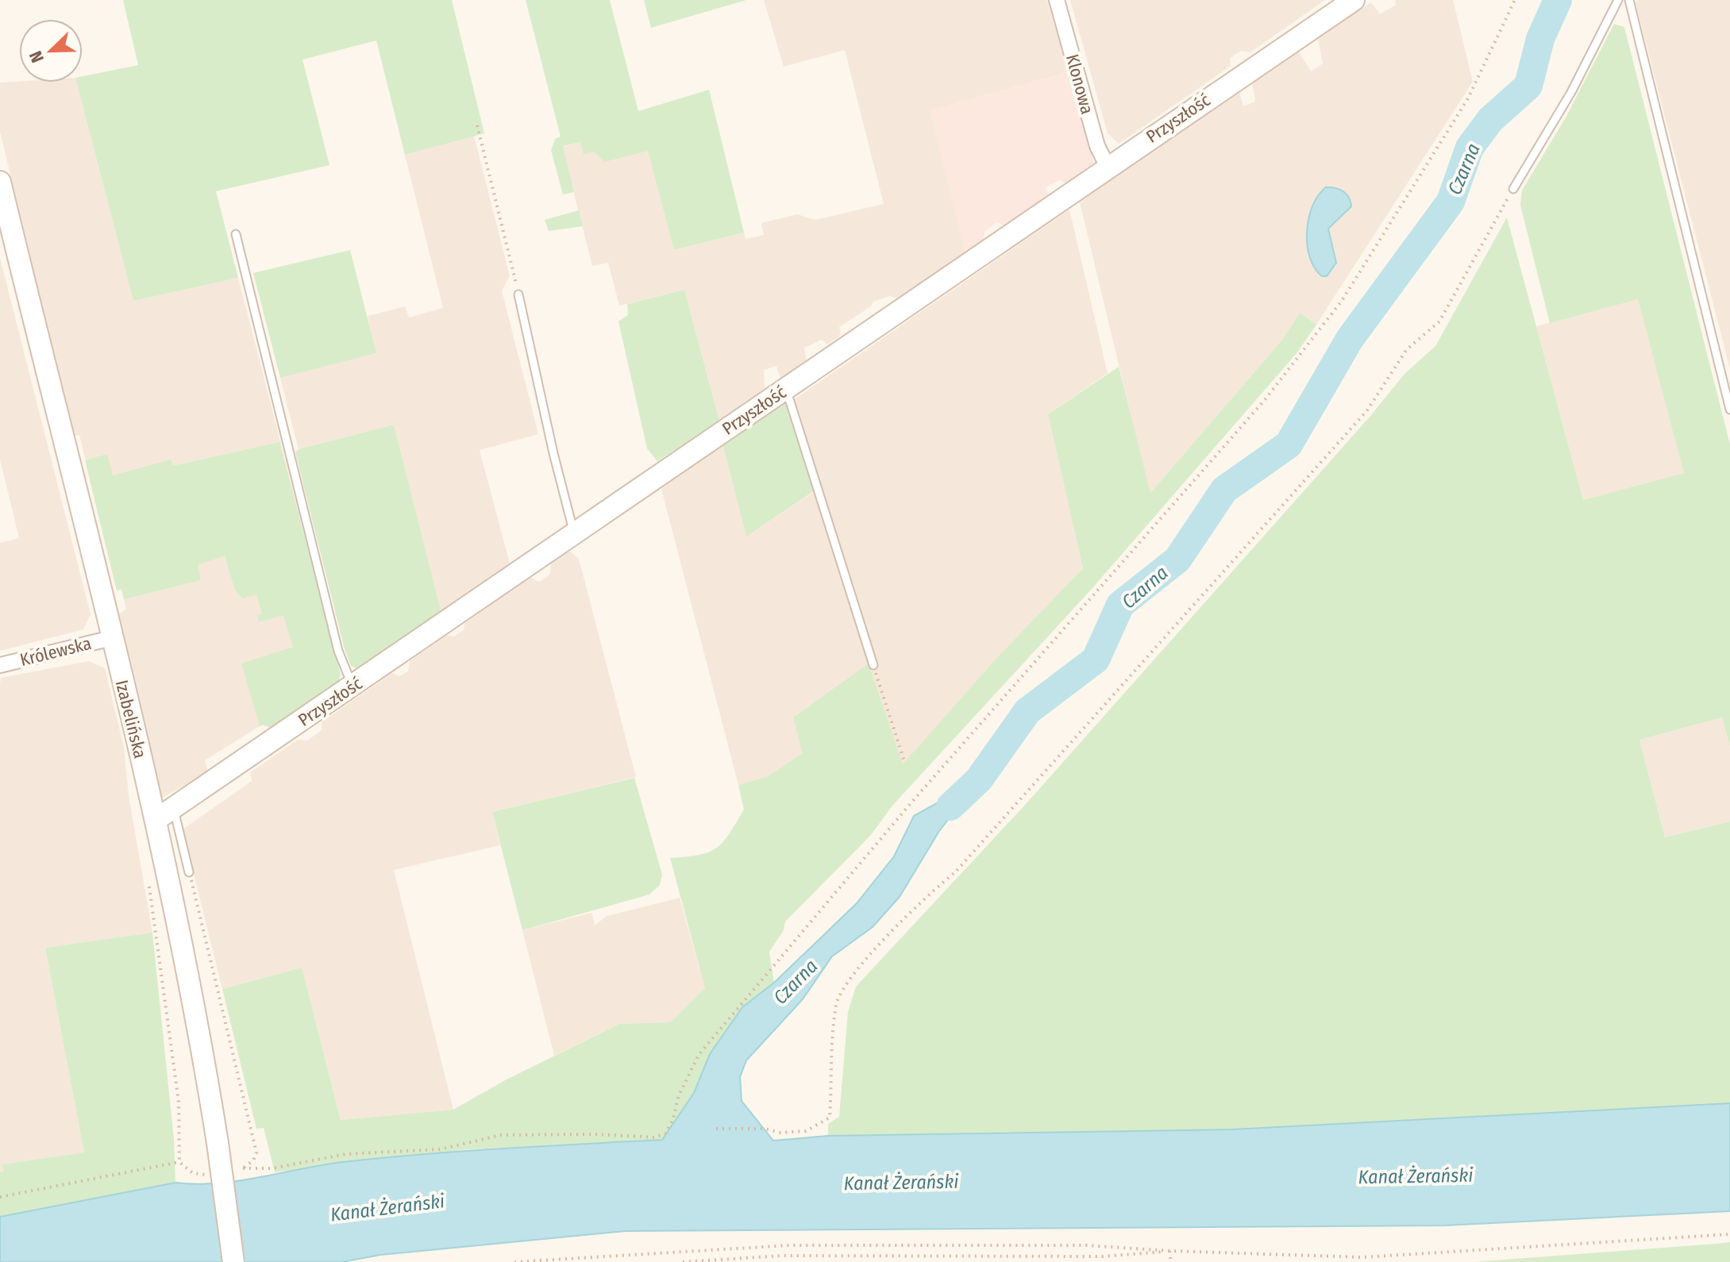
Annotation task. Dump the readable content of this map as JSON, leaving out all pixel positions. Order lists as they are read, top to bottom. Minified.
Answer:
{"streets":{"street":["Klonowa","Przyszłość","Królewska","Izabelińska"]},"crossings":[["Klonowa","Przyszłość"],["Przyszłość","Izabelińska"],["Królewska","Izabelińska"]],"water":["Czarna","Kanał Żerański"],"north":"bottom left"}
